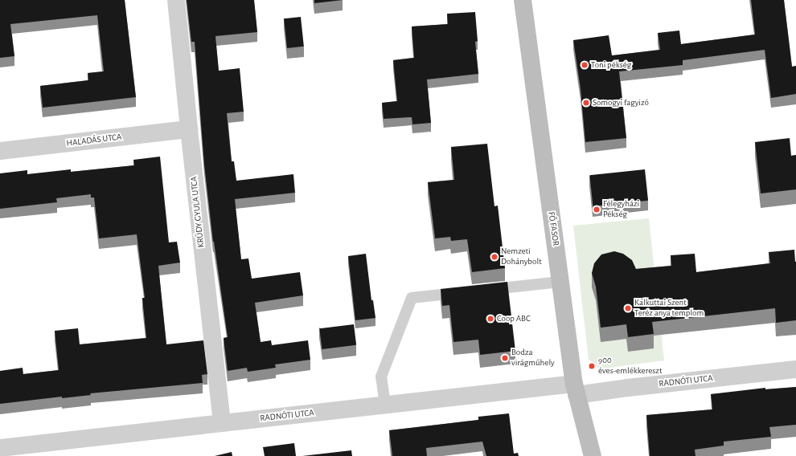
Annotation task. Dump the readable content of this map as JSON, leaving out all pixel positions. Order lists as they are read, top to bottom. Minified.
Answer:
{"streets":{"street":["HALADÁS UTCA","KRÚDY GYULA UTCA","FŐ FASOR","RADNÓTI UTCA"]},"crossings":[["HALADÁS UTCA","KRÚDY GYULA UTCA"],["KRÚDY GYULA UTCA","RADNÓTI UTCA"],["FŐ FASOR","RADNÓTI UTCA"]],"places":["Toni pékség","Somogyi fagyizó","Félegyházi Pékség","Nemzeti Dohánybolt","Kalkuttai Szent Teréz anya templom","Coop ABC","Bodza virágműhely","900 éves-emlékkereszt"]}
